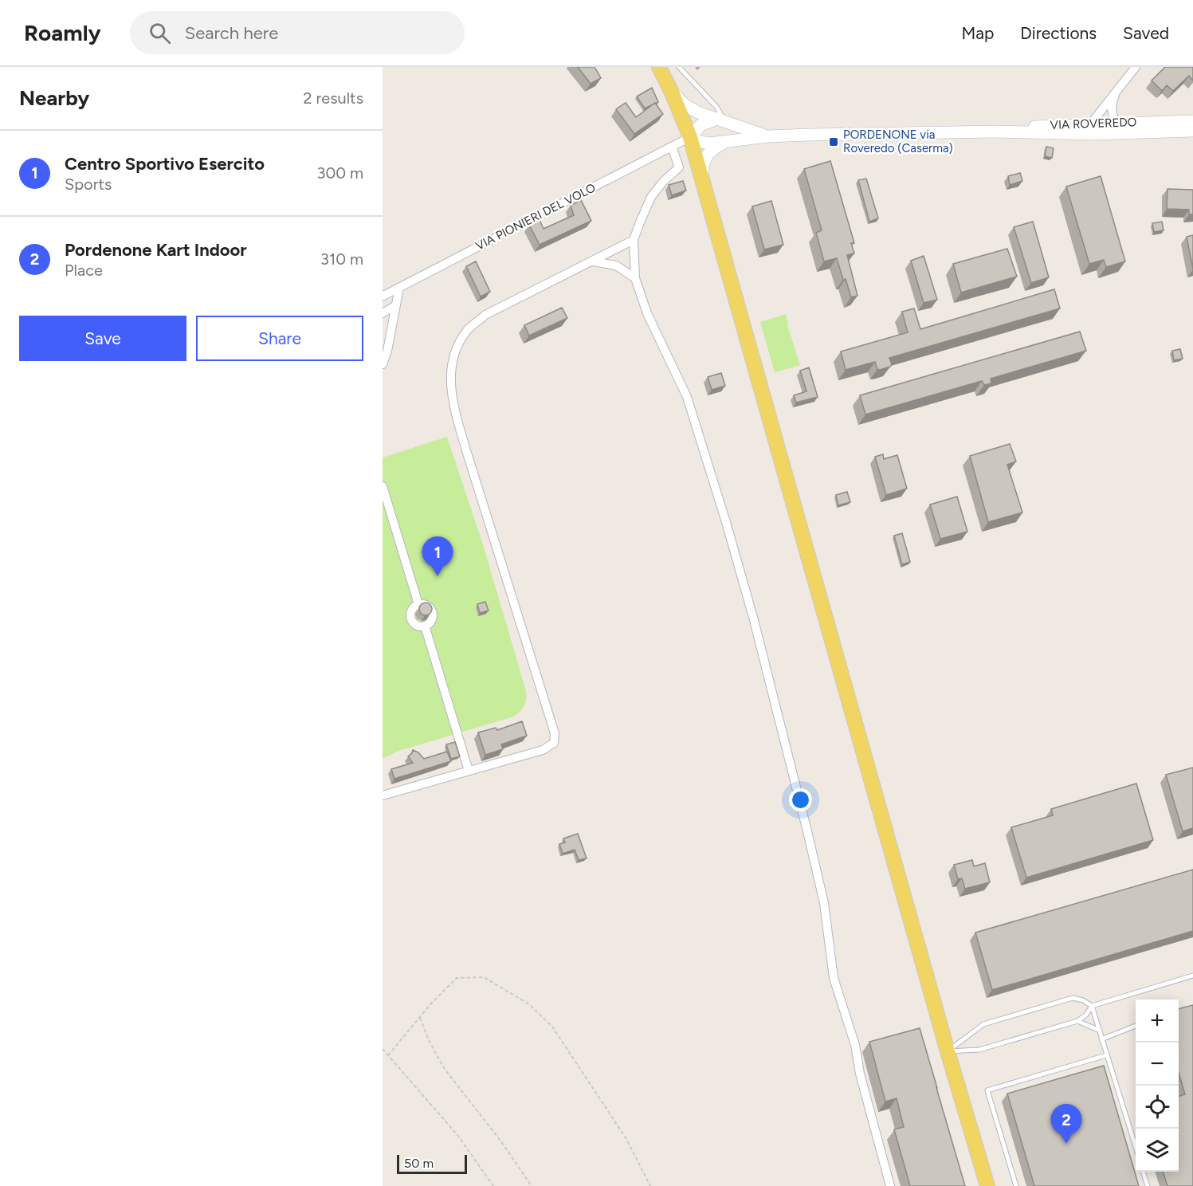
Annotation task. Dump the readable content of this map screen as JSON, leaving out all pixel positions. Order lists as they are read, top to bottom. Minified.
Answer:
{"streets":{"main road":["VIA ROVEREDO"],"street":["VIA PIONIERI DEL VOLO"]},"crossings":[["VIA ROVEREDO","VIA PIONIERI DEL VOLO"]],"places":{"transit":["PORDENONE via Roveredo (Caserma)"]},"scale_bar":"50 m","page":{"header":"Roamly","search":"Search here","nav":["Map","Directions","Saved"],"heading":["Nearby","2 results"],"list":[{"mark":"1","name":"Centro Sportivo Esercito","note":"Sports","value":"300 m"},{"mark":"2","name":"Pordenone Kart Indoor","note":"Place","value":"310 m"}],"buttons":["Save","Share"],"pins":["1","2"],"map_buttons":["+","−"],"scale":"50 m"}}
